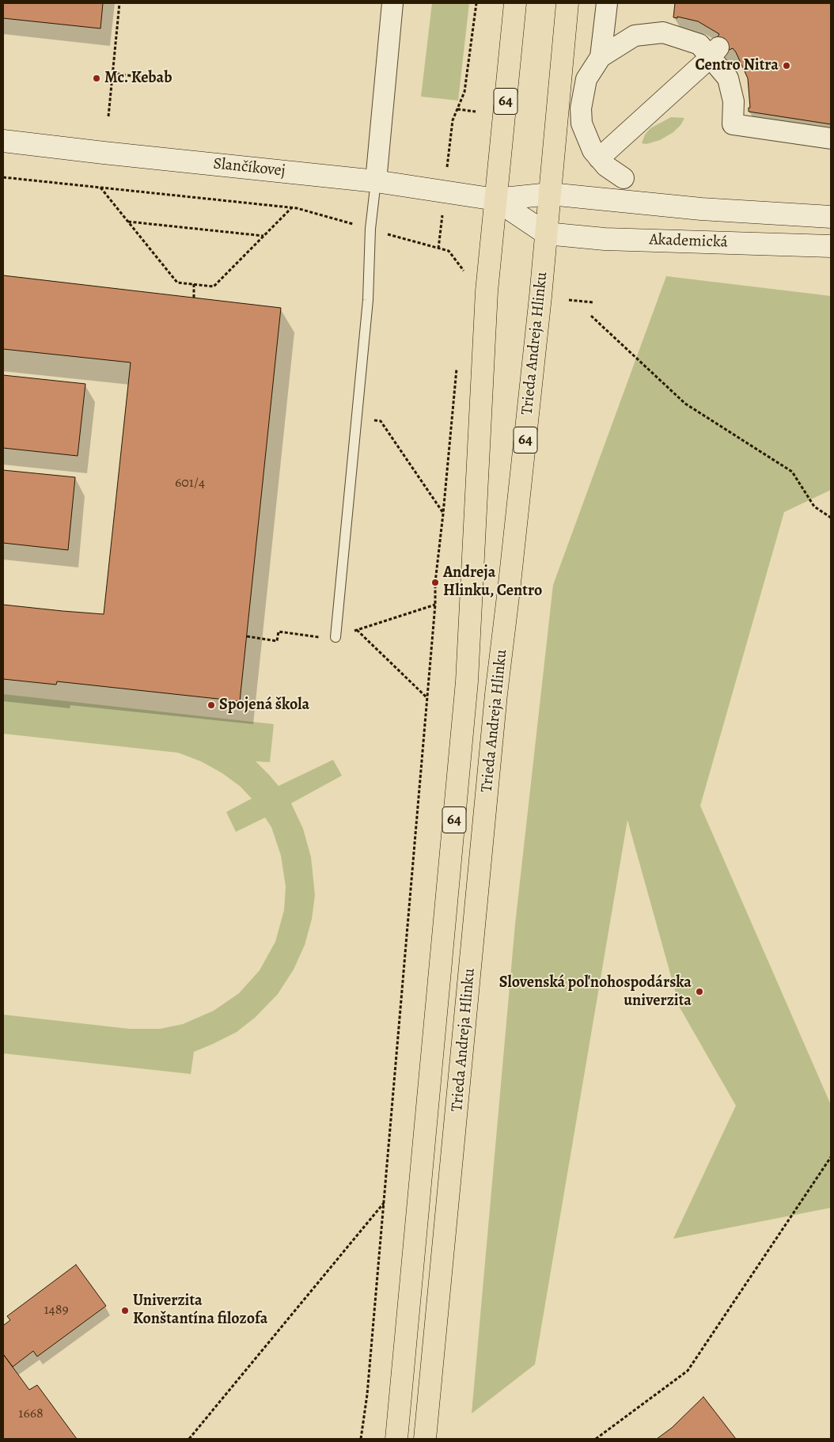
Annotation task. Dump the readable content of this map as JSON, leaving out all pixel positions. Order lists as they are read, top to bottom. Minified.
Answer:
{"streets":{"main road":["64","Trieda Andreja Hlinku"],"street":["Slančíkovej","Akademická"]},"crossings":[["Slančíkovej","Akademická"],["Slančíkovej","Trieda Andreja Hlinku"],["Akademická","Trieda Andreja Hlinku"]],"places":["Centro Nitra","Mc. Kebab","Andreja Hlinku, Centro","Spojená škola","Slovenská poľnohospodárska univerzita","Univerzita Konštantína filozofa"],"house_numbers":["601/4","1489","1668"]}
